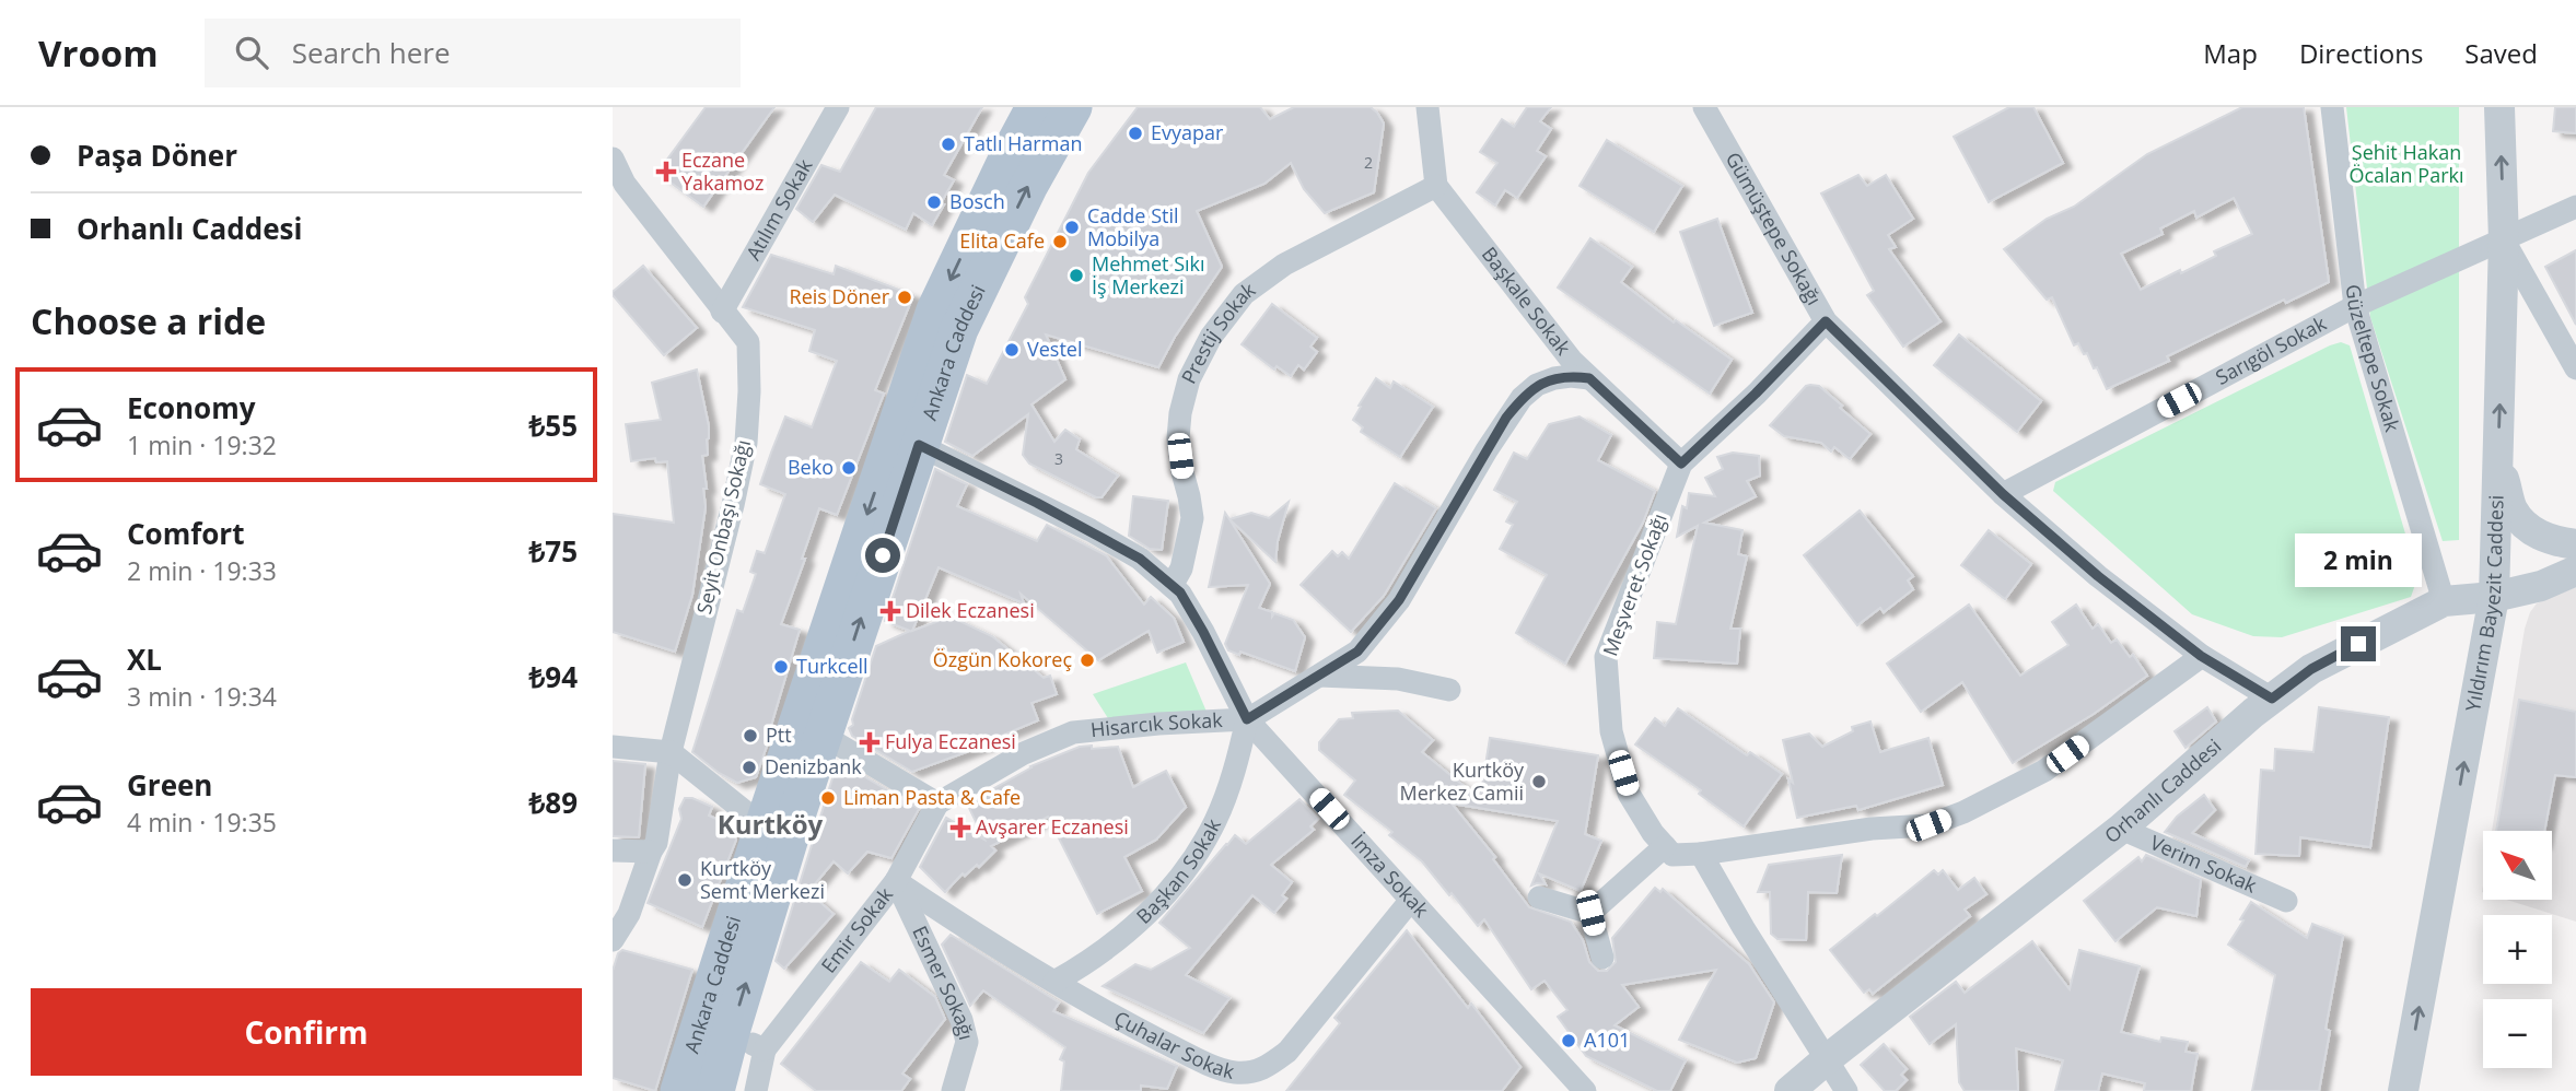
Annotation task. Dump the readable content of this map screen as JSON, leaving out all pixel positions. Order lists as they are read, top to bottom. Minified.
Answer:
{"streets":{"main road":["Ankara Caddesi"],"street":["Atılım Sokak","Gümüştepe Sokağı","Başkale Sokak","Prestij Sokak","Sarıgöl Sokak","Güzeltepe Sokak","Seyit Onbaşı Sokağı","Meşveret Sokağı","Yıldırım Bayezit Caddesi","Hisarcık Sokak","Orhanlı Caddesi","Verim Sokak","Başkan Sokak","İmza Sokak","Emir Sokak","Esmer Sokağı","Çuhalar Sokak"]},"crossings":[["Atılım Sokak","Seyit Onbaşı Sokağı"],["Gümüştepe Sokağı","Sarıgöl Sokak"],["Gümüştepe Sokağı","Meşveret Sokağı"],["Gümüştepe Sokağı","Orhanlı Caddesi"],["Başkale Sokak","Prestij Sokak"],["Başkale Sokak","Meşveret Sokağı"],["Başkale Sokak","Hisarcık Sokak"],["Prestij Sokak","İmza Sokak"],["Sarıgöl Sokak","Güzeltepe Sokak"],["Sarıgöl Sokak","Yıldırım Bayezit Caddesi"],["Ankara Caddesi","İmza Sokak"],["Güzeltepe Sokak","Orhanlı Caddesi"],["Yıldırım Bayezit Caddesi","Orhanlı Caddesi"],["Hisarcık Sokak","Başkan Sokak"],["Hisarcık Sokak","İmza Sokak"],["Hisarcık Sokak","Emir Sokak"],["Orhanlı Caddesi","Verim Sokak"],["Başkan Sokak","İmza Sokak"],["Başkan Sokak","Çuhalar Sokak"],["İmza Sokak","Çuhalar Sokak"],["Emir Sokak","Esmer Sokağı"],["Emir Sokak","Çuhalar Sokak"],["Esmer Sokağı","Çuhalar Sokak"]],"one_way":["Yıldırım Bayezit Caddesi"],"districts":["Kurtköy"],"parks":["Şehit Hakan Öcalan Parkı"],"places":{"other":["Evyapar","Tatlı Harman","Bosch","Cadde Stil Mobilya","Elita Cafe","Mehmet Sıkı İş Merkezi","Reis Döner","Vestel","Beko","Özgün Kokoreç","Turkcell","Ptt","Denizbank","Kurtköy Merkez Camii","Liman Pasta & Cafe","Kurtköy Semt Merkezi","A101"],"health":["Eczane Yakamoz","Dilek Eczanesi","Fulya Eczanesi","Avşarer Eczanesi"]},"house_numbers":["2","3"],"north":"top left","page":{"header":"Vroom","search":"Search here","nav":["Map","Directions","Saved"],"banner":["Paşa Döner","Orhanlı Caddesi"],"heading":"Choose a ride","list":[{"name":"Economy","note":"1 min · 19:32","value":"₺55"},{"name":"Comfort","note":"2 min · 19:33","value":"₺75"},{"name":"XL","note":"3 min · 19:34","value":"₺94"},{"name":"Green","note":"4 min · 19:35","value":"₺89"}],"bubble":"2 min","map_buttons":["+","−"],"buttons":"Confirm"}}
